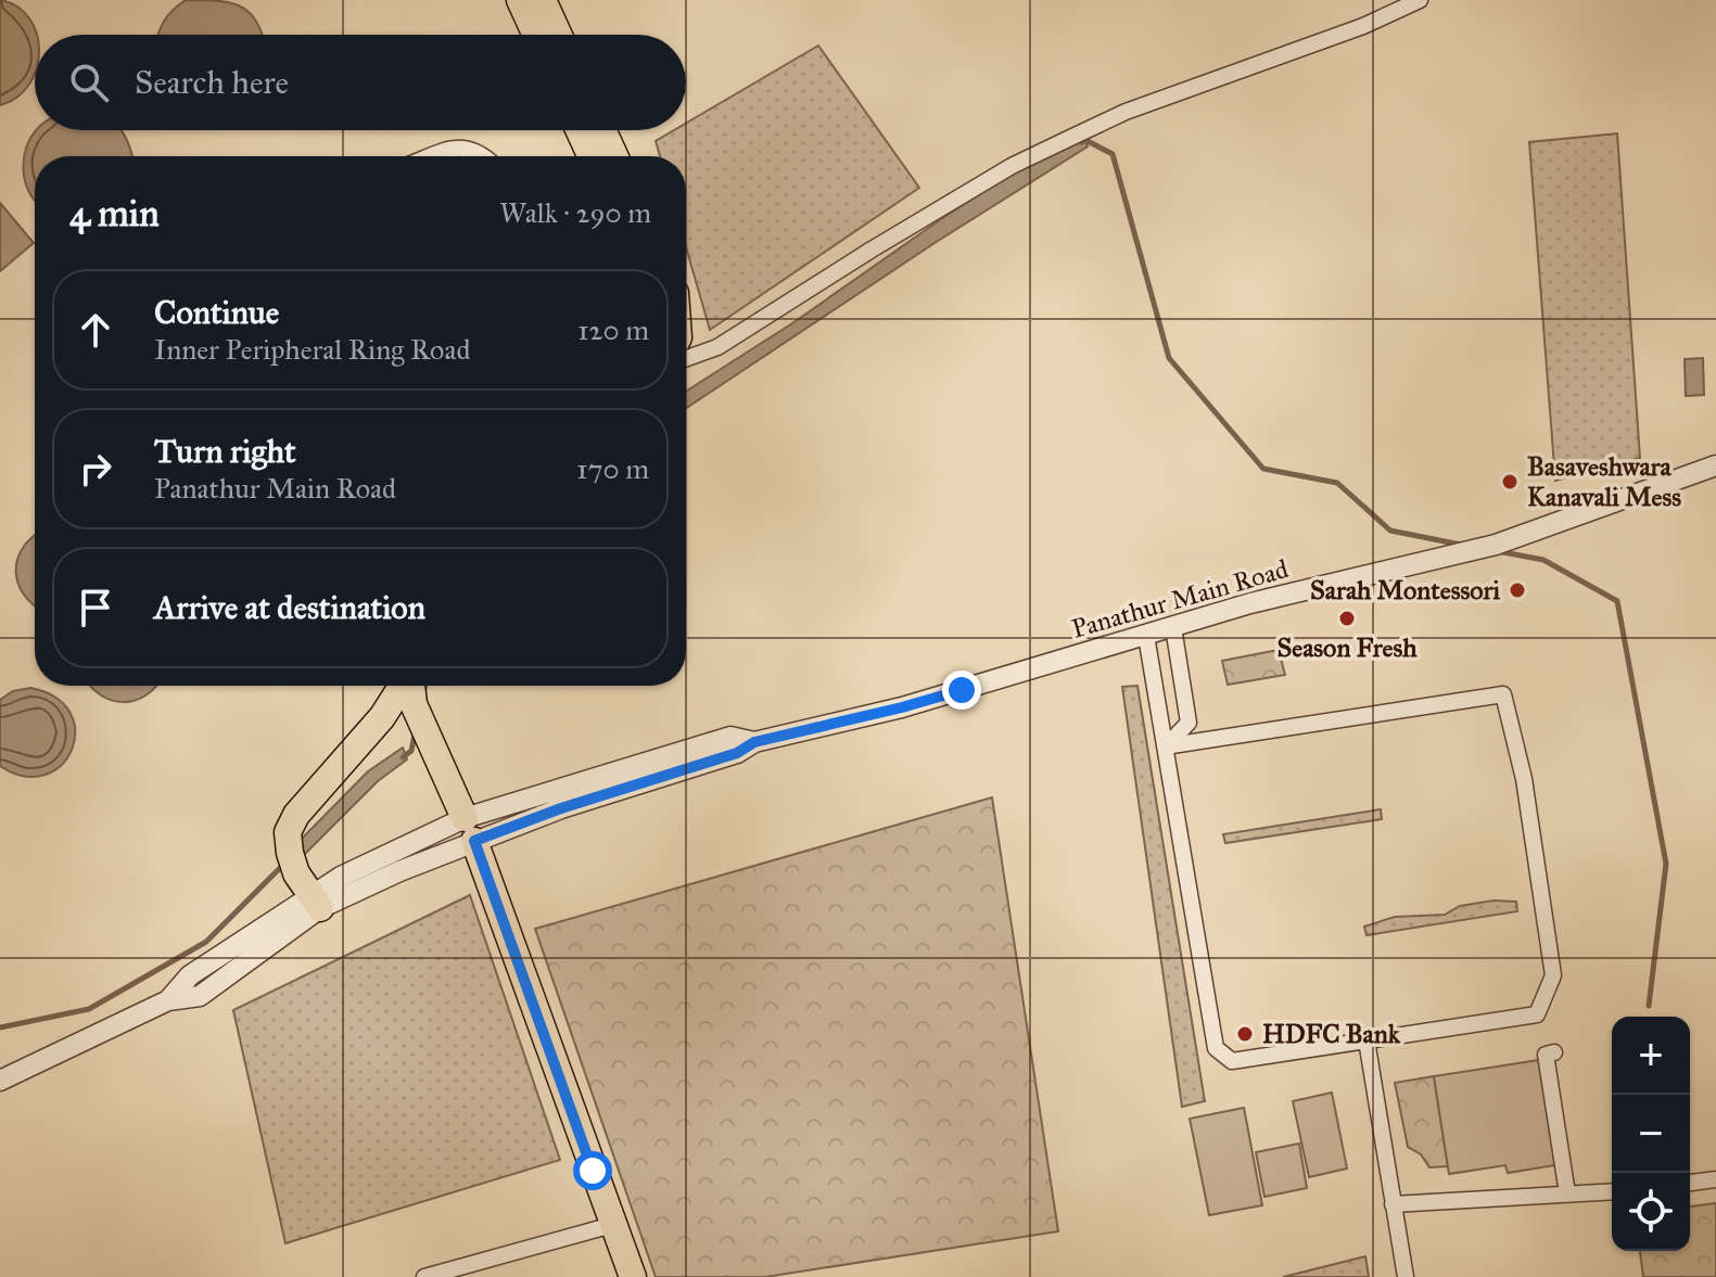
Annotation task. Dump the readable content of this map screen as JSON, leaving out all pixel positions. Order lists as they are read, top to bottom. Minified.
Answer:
{"streets":{"street":["Panathur Main Road"]},"places":["Basaveshwara Kanavali Mess","Sarah Montessori","Season Fresh","HDFC Bank"],"page":{"search":"Search here","heading":["4 min","Walk · 290 m"],"list":[["Continue","Inner Peripheral Ring Road","120 m"],["Turn right","Panathur Main Road","170 m"],"Arrive at destination"],"map_buttons":["+","−"]}}
